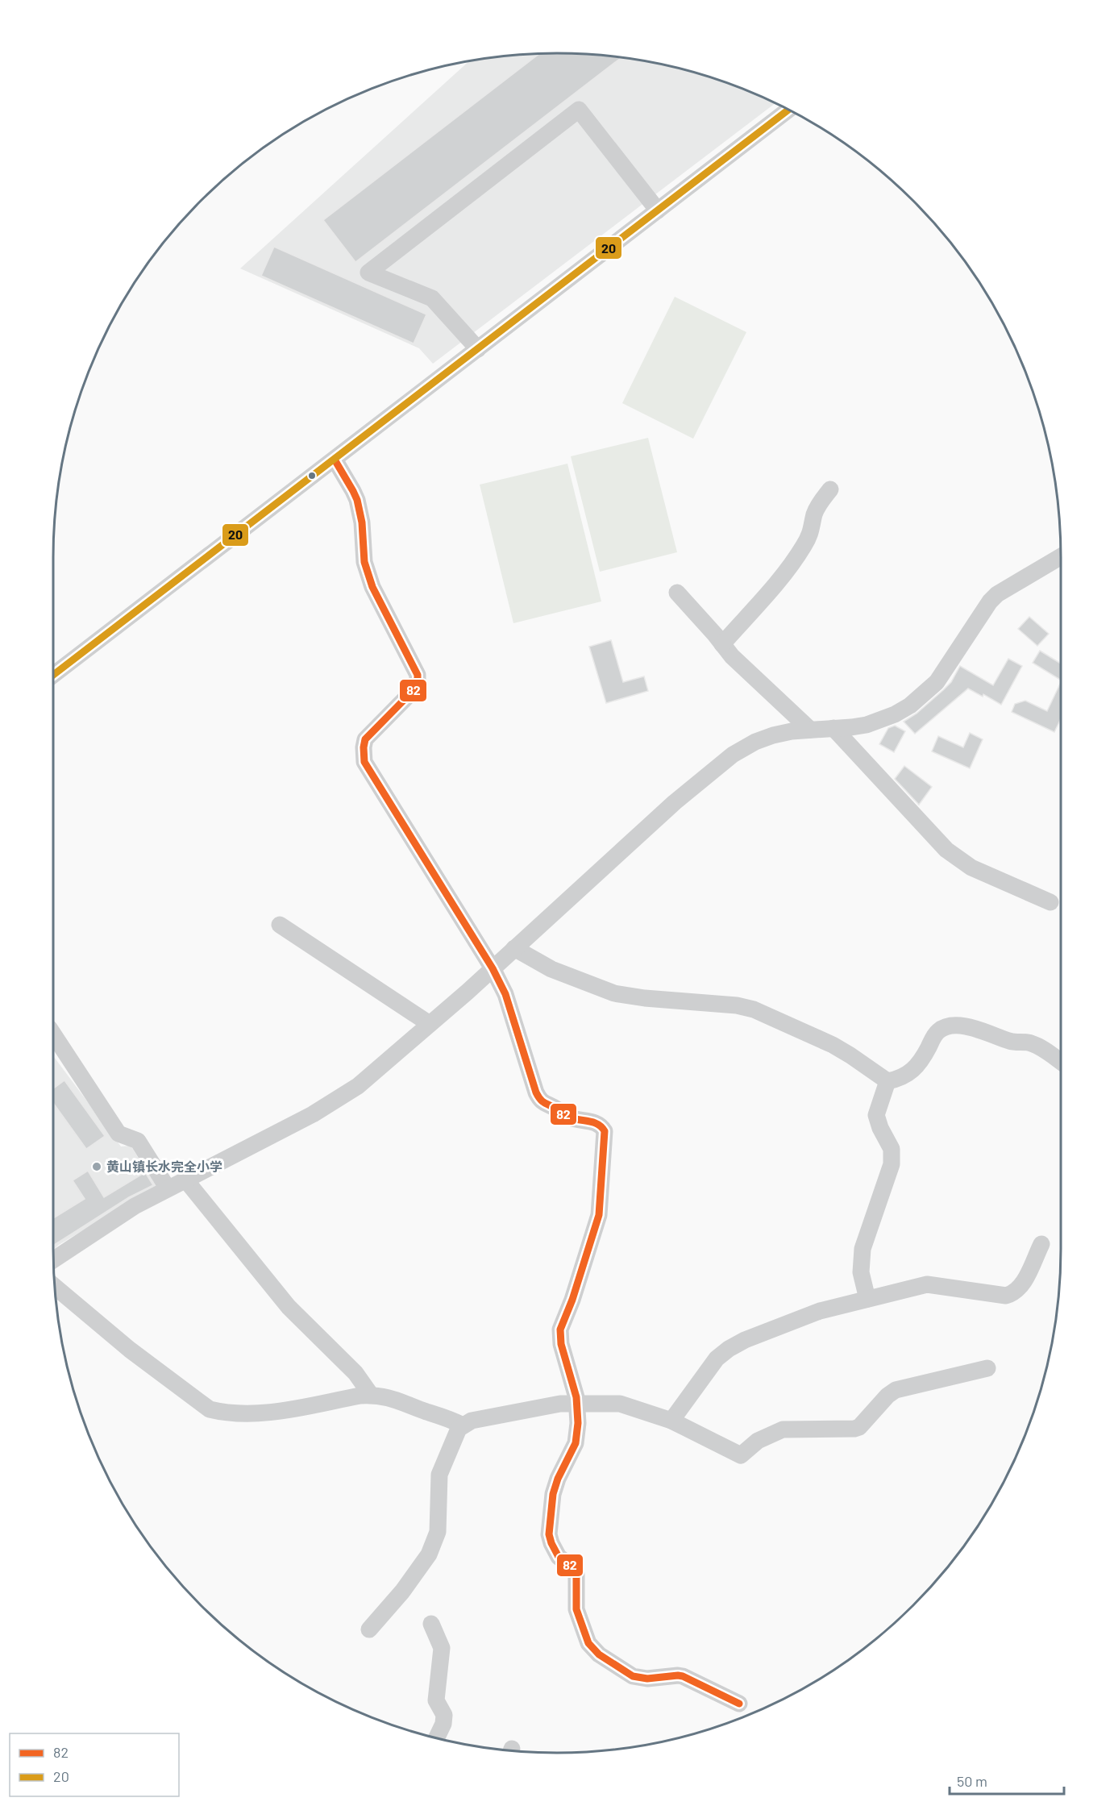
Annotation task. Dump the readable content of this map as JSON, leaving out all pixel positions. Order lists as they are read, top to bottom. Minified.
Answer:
{"places":["黄山镇长水完全小学"],"lines":["transit line 20","transit line 82"],"legend":["82","20"],"scale_bar":"50 m"}
